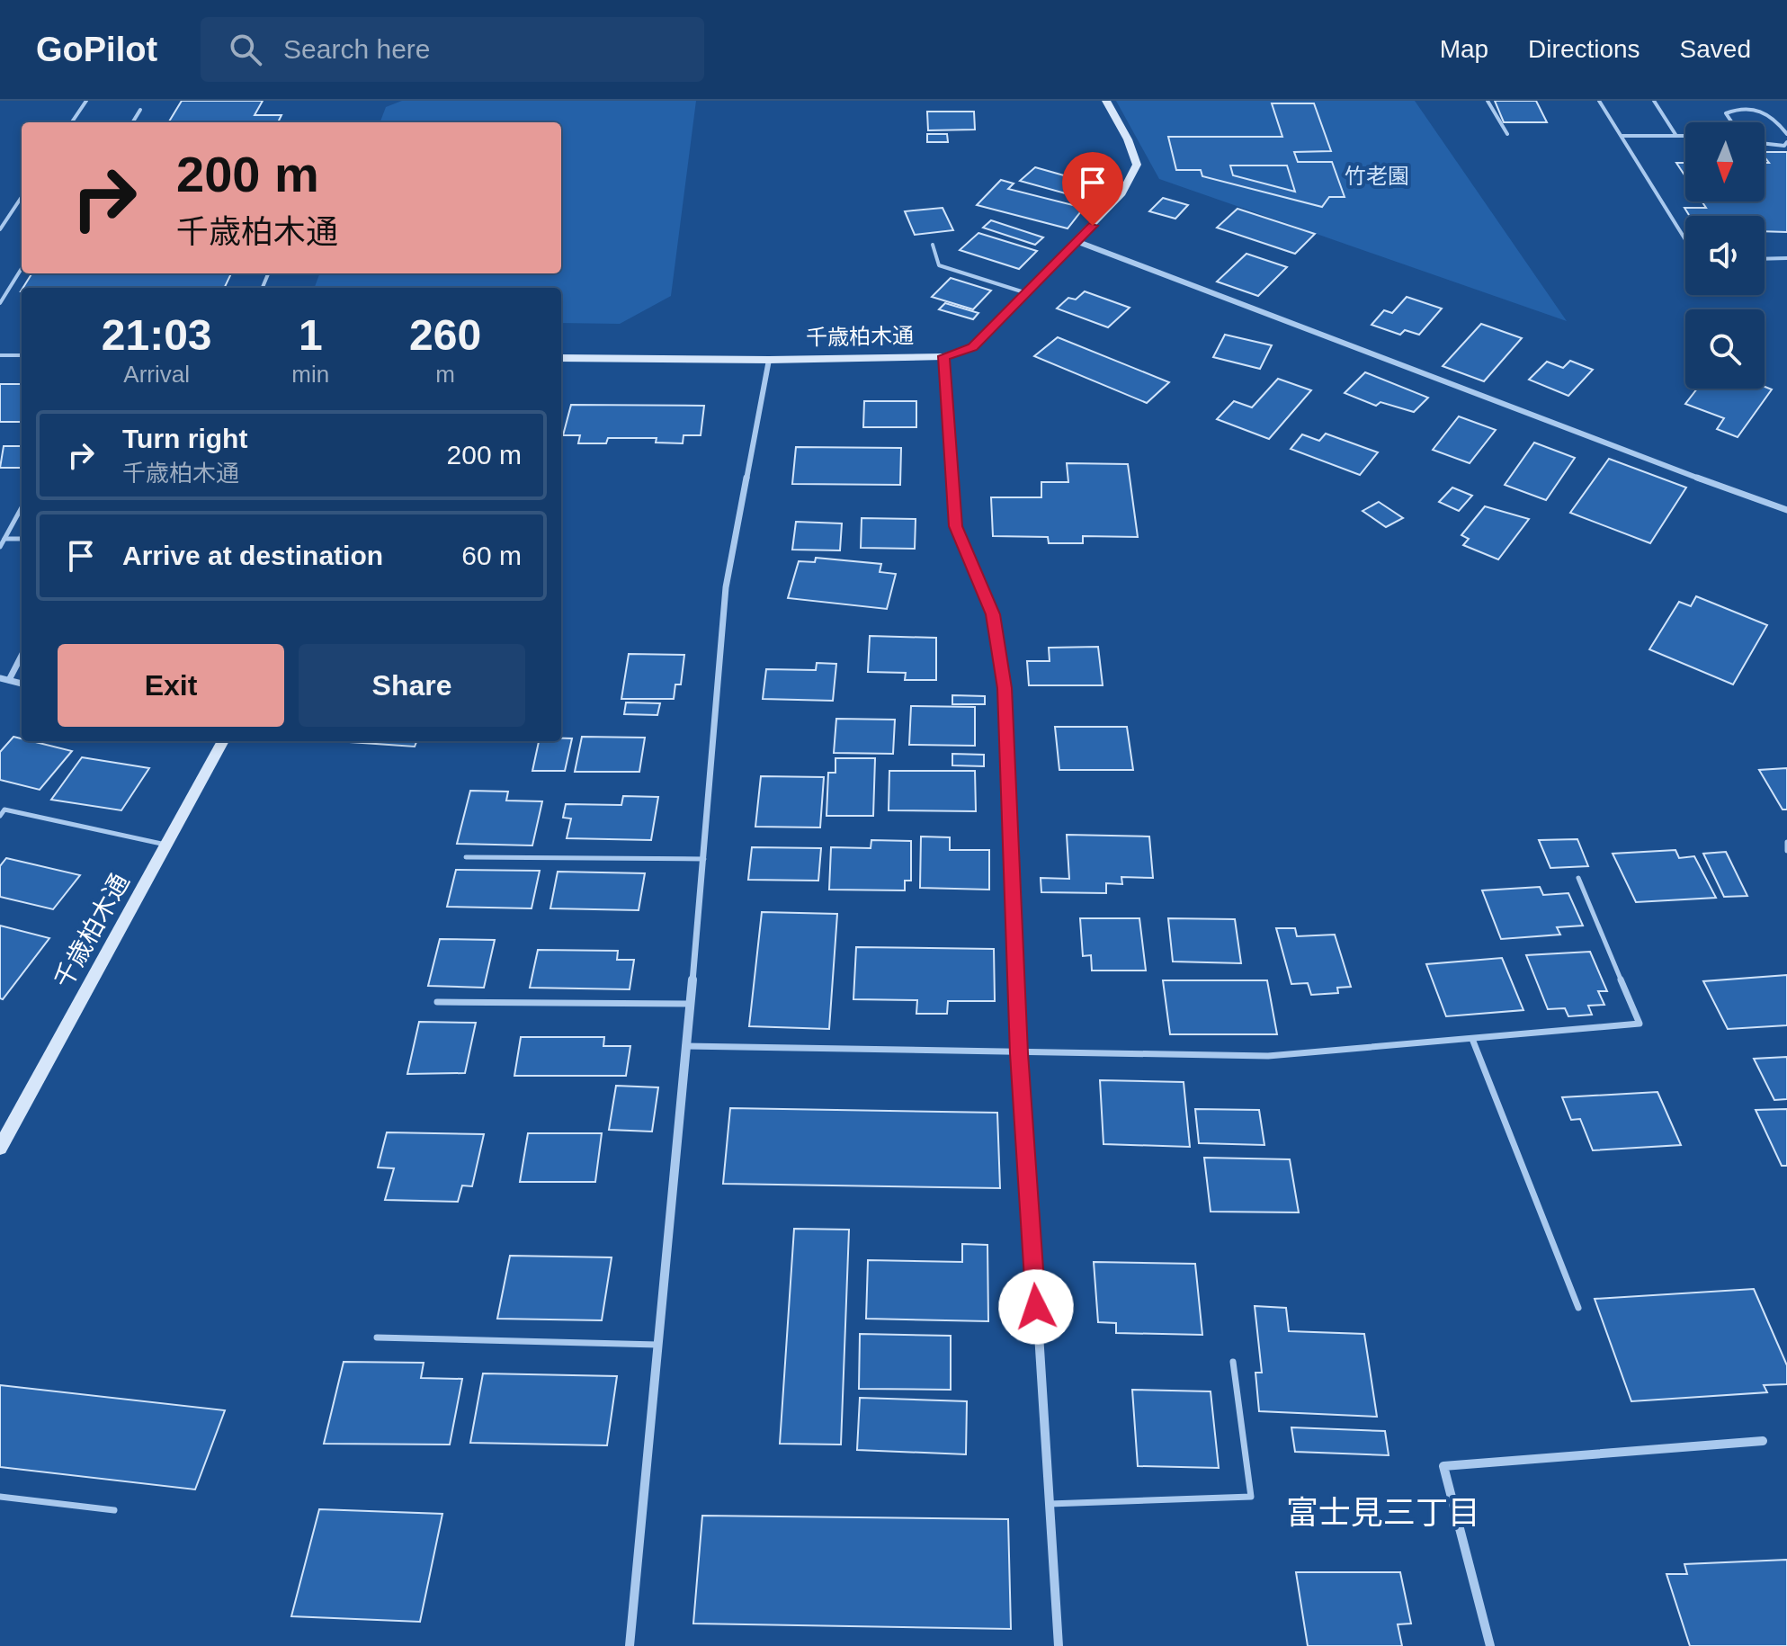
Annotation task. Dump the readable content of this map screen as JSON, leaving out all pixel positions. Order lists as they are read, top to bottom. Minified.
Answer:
{"streets":{"street":["千歳柏木通"]},"districts":["富士見三丁目"],"parks":["竹老園"],"north":"bottom","page":{"header":"GoPilot","search":"Search here","nav":["Map","Directions","Saved"],"turn":["200 m","千歳柏木通"],"eta":["21:03","Arrival","1","min","260","m"],"list":[{"name":"Turn right","note":"千歳柏木通","value":"200 m"},{"name":"Arrive at destination","value":"60 m"}],"buttons":["Exit","Share"]}}
